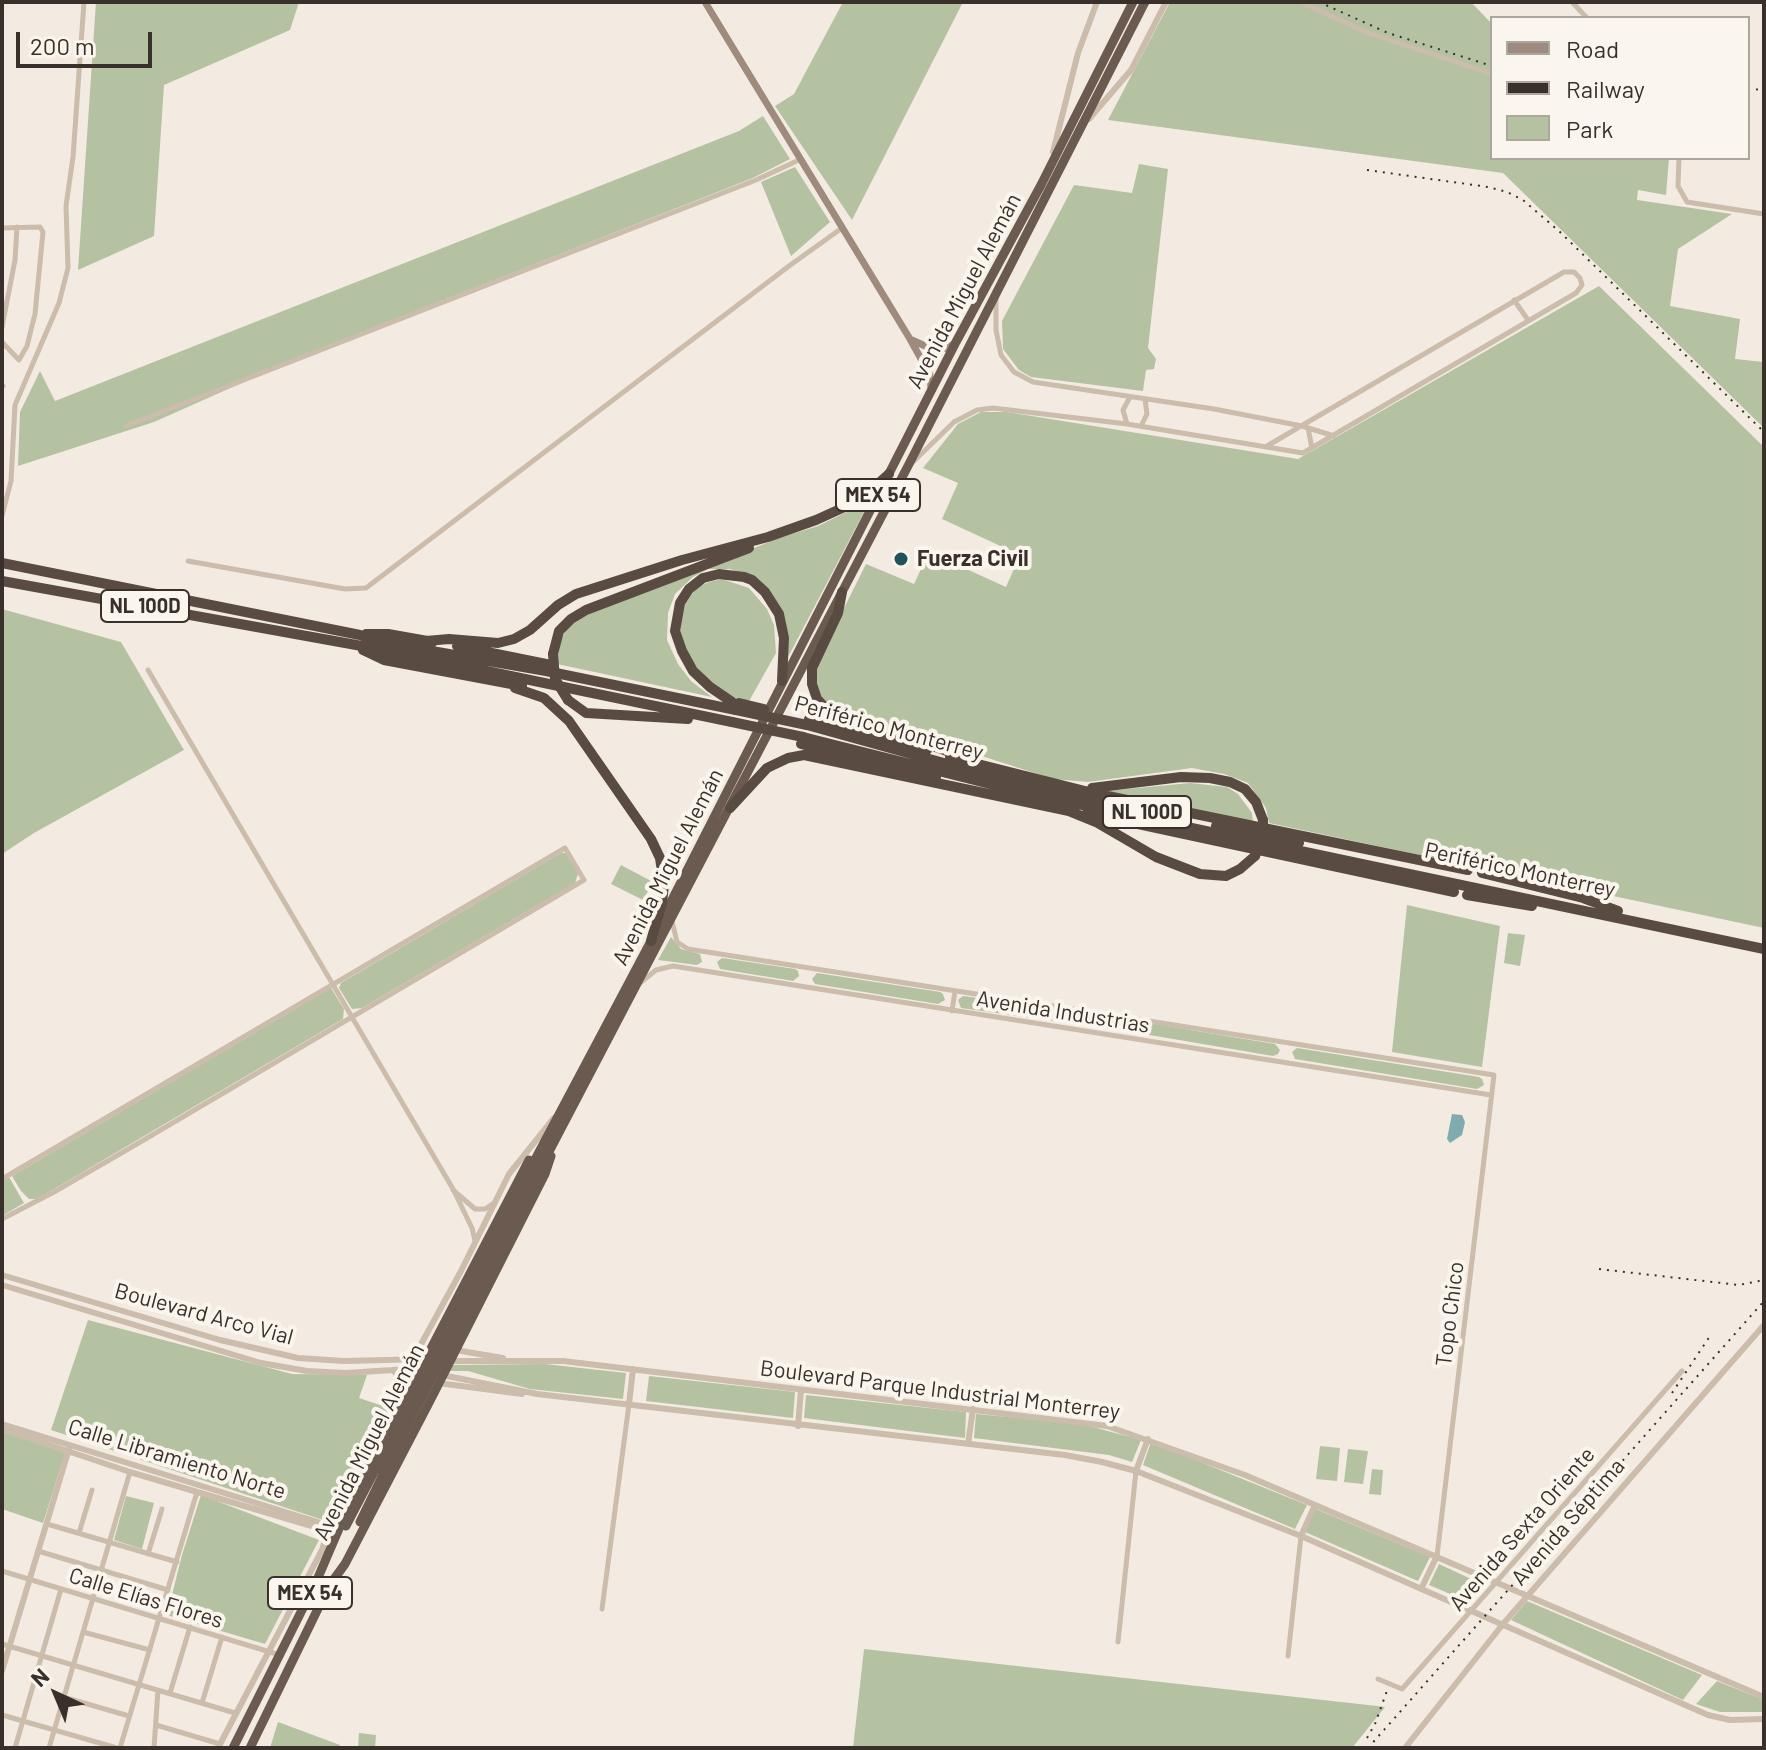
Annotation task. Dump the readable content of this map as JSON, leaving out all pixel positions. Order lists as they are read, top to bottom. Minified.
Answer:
{"streets":{"highway":["Avenida Miguel Alemán","MEX 54","NL 100D","Periférico Monterrey"],"street":["Avenida Industrias","Boulevard Arco Vial","Topo Chico","Boulevard Parque Industrial Monterrey","Calle Libramiento Norte","Avenida Séptima","Avenida Sexta Oriente","Calle Elías Flores"]},"crossings":[["Avenida Miguel Alemán","Avenida Industrias"],["Avenida Miguel Alemán","Calle Elías Flores"],["Avenida Industrias","Topo Chico"],["Boulevard Arco Vial","Boulevard Parque Industrial Monterrey"],["Topo Chico","Boulevard Parque Industrial Monterrey"],["Boulevard Parque Industrial Monterrey","Avenida Séptima"],["Boulevard Parque Industrial Monterrey","Avenida Sexta Oriente"]],"places":["Fuerza Civil"],"legend":["Road","Railway","Park"],"scale_bar":"200 m","north":"top left"}
